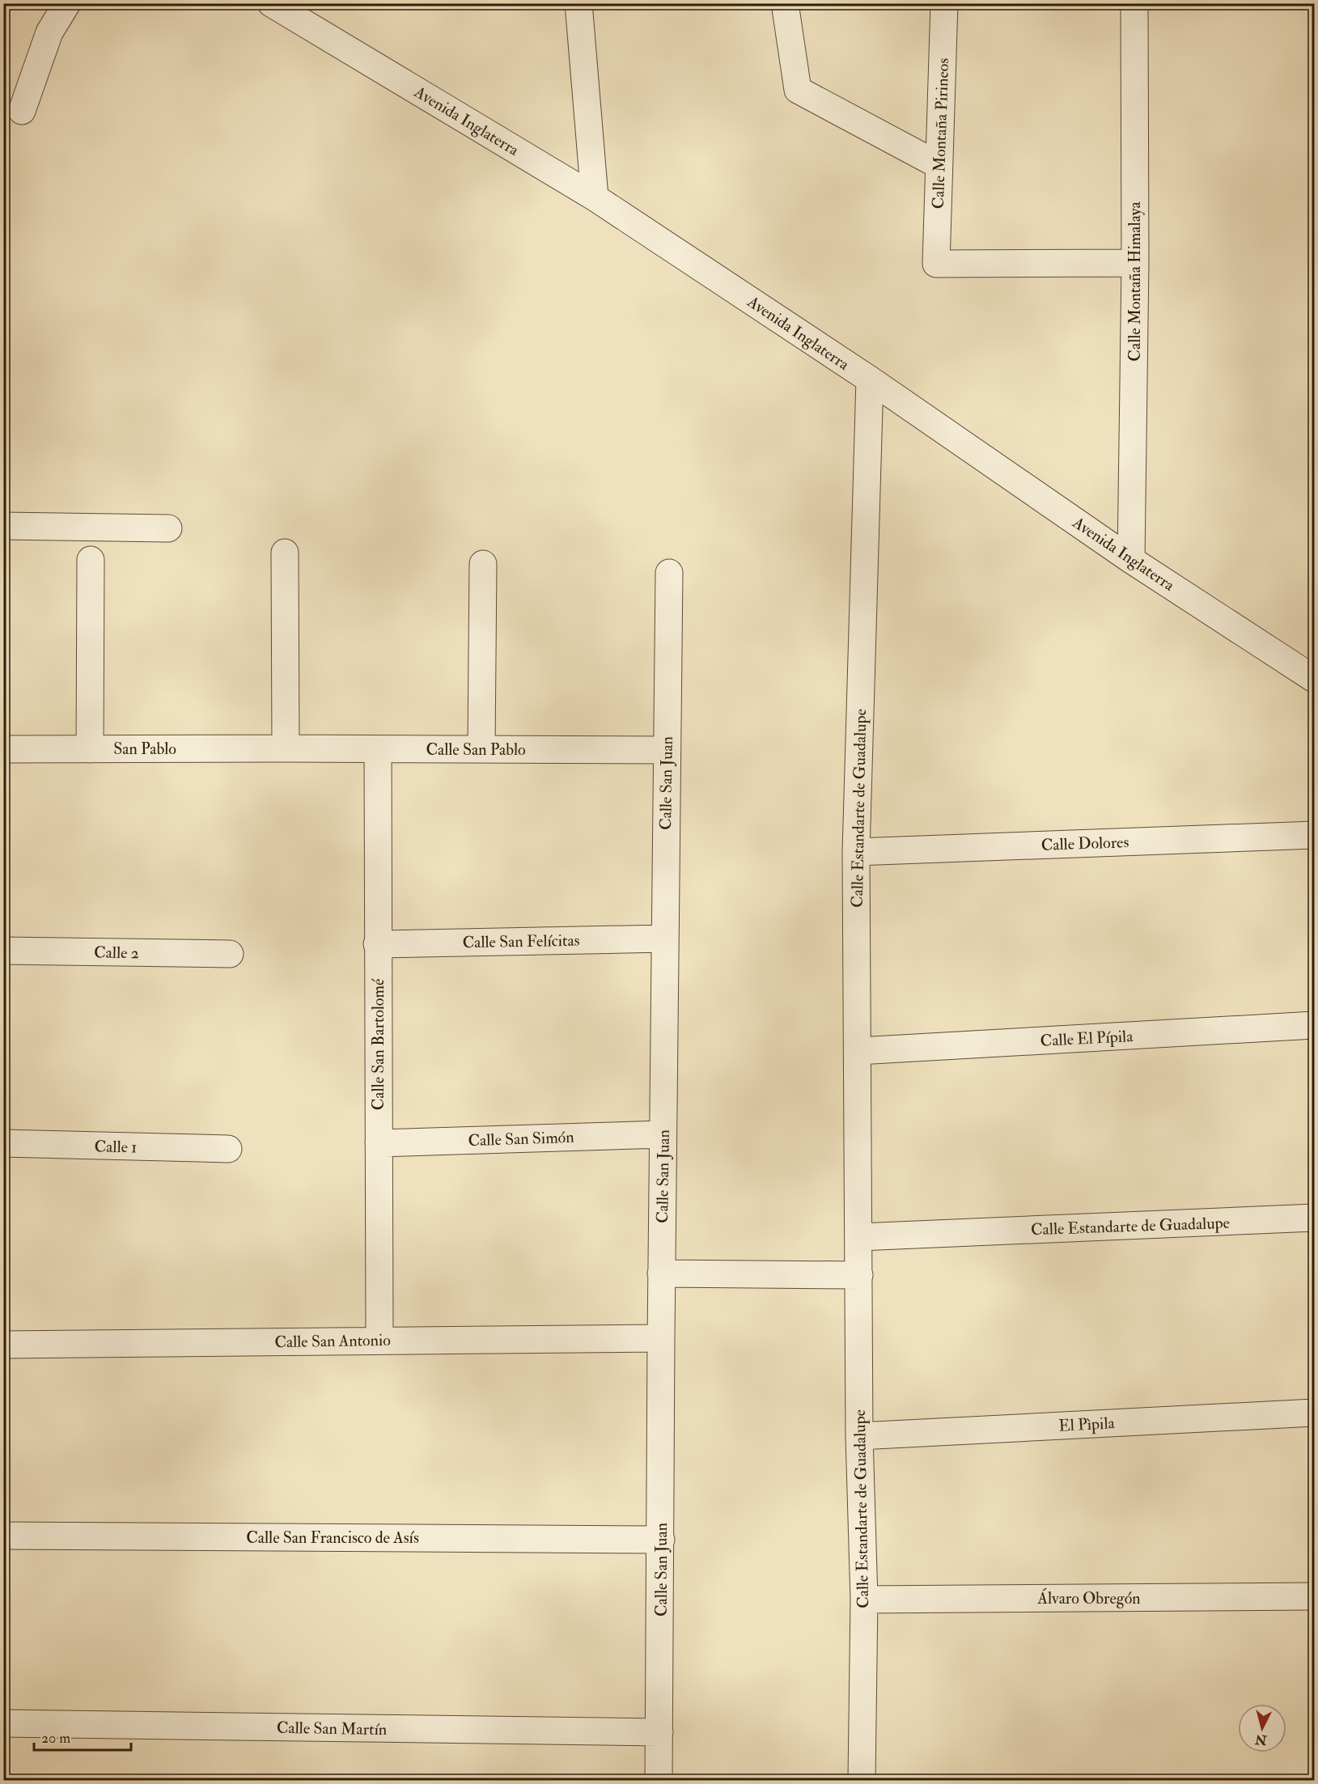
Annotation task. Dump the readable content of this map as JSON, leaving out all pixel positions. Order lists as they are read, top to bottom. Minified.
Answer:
{"streets":{"street":["Avenida Inglaterra","Calle Montaña Pirineos","Calle Montaña Himalaya","San Pablo","Calle San Pablo","Calle San Juan","Calle Estandarte de Guadalupe","Calle Dolores","Calle San Felícitas","Calle 2","Calle El Pípila","Calle San Bartolomé","Calle San Simón","Calle 1","Calle San Antonio","El Pìpila","Calle San Francisco de Asís","Álvaro Obregón","Calle San Martín"]},"crossings":[["Avenida Inglaterra","Calle Montaña Himalaya"],["Avenida Inglaterra","Calle Estandarte de Guadalupe"],["Calle Montaña Pirineos","Calle Montaña Himalaya"],["San Pablo","Calle San Pablo"],["Calle San Pablo","Calle San Juan"],["Calle San Pablo","Calle San Bartolomé"],["Calle San Juan","Calle San Felícitas"],["Calle San Juan","Calle San Simón"],["Calle San Juan","Calle San Antonio"],["Calle San Juan","Calle San Francisco de Asís"],["Calle San Juan","Calle San Martín"],["Calle Estandarte de Guadalupe","Calle Dolores"],["Calle Estandarte de Guadalupe","Calle El Pípila"],["Calle Estandarte de Guadalupe","El Pìpila"],["Calle Estandarte de Guadalupe","Álvaro Obregón"],["Calle San Felícitas","Calle San Bartolomé"],["Calle San Bartolomé","Calle San Simón"],["Calle San Bartolomé","Calle San Antonio"]],"scale_bar":"20 m","north":"bottom"}
